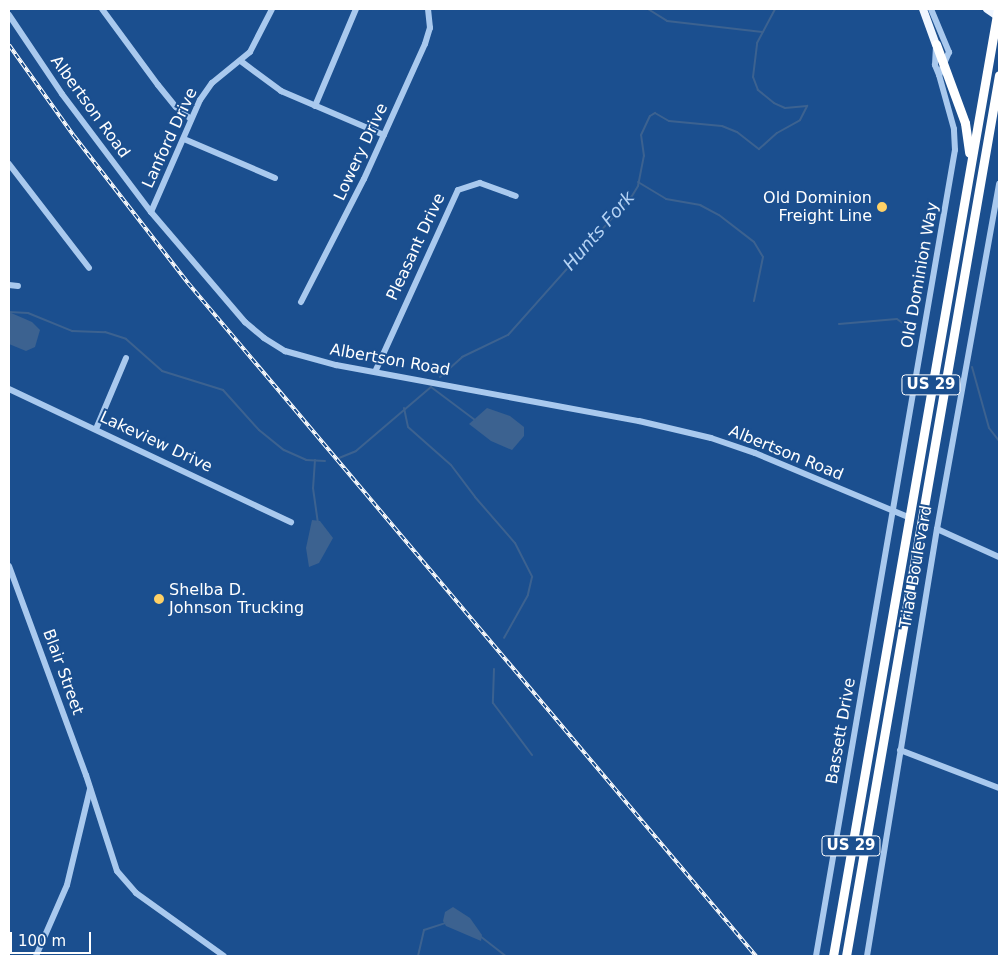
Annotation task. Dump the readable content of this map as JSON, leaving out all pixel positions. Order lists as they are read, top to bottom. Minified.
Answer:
{"streets":{"highway":["US 29"],"street":["Albertson Road","Lanford Drive","Lowery Drive","Pleasant Drive","Old Dominion Way","Lakeview Drive","Triad Boulevard","Blair Street","Bassett Drive"]},"crossings":[["Albertson Road","Lanford Drive"],["Albertson Road","Pleasant Drive"],["Albertson Road","Old Dominion Way"],["Albertson Road","US 29"],["Albertson Road","Bassett Drive"],["Old Dominion Way","Bassett Drive"]],"water":["Hunts Fork"],"places":["Old Dominion Freight Line","Shelba D. Johnson Trucking"],"scale_bar":"100 m"}
